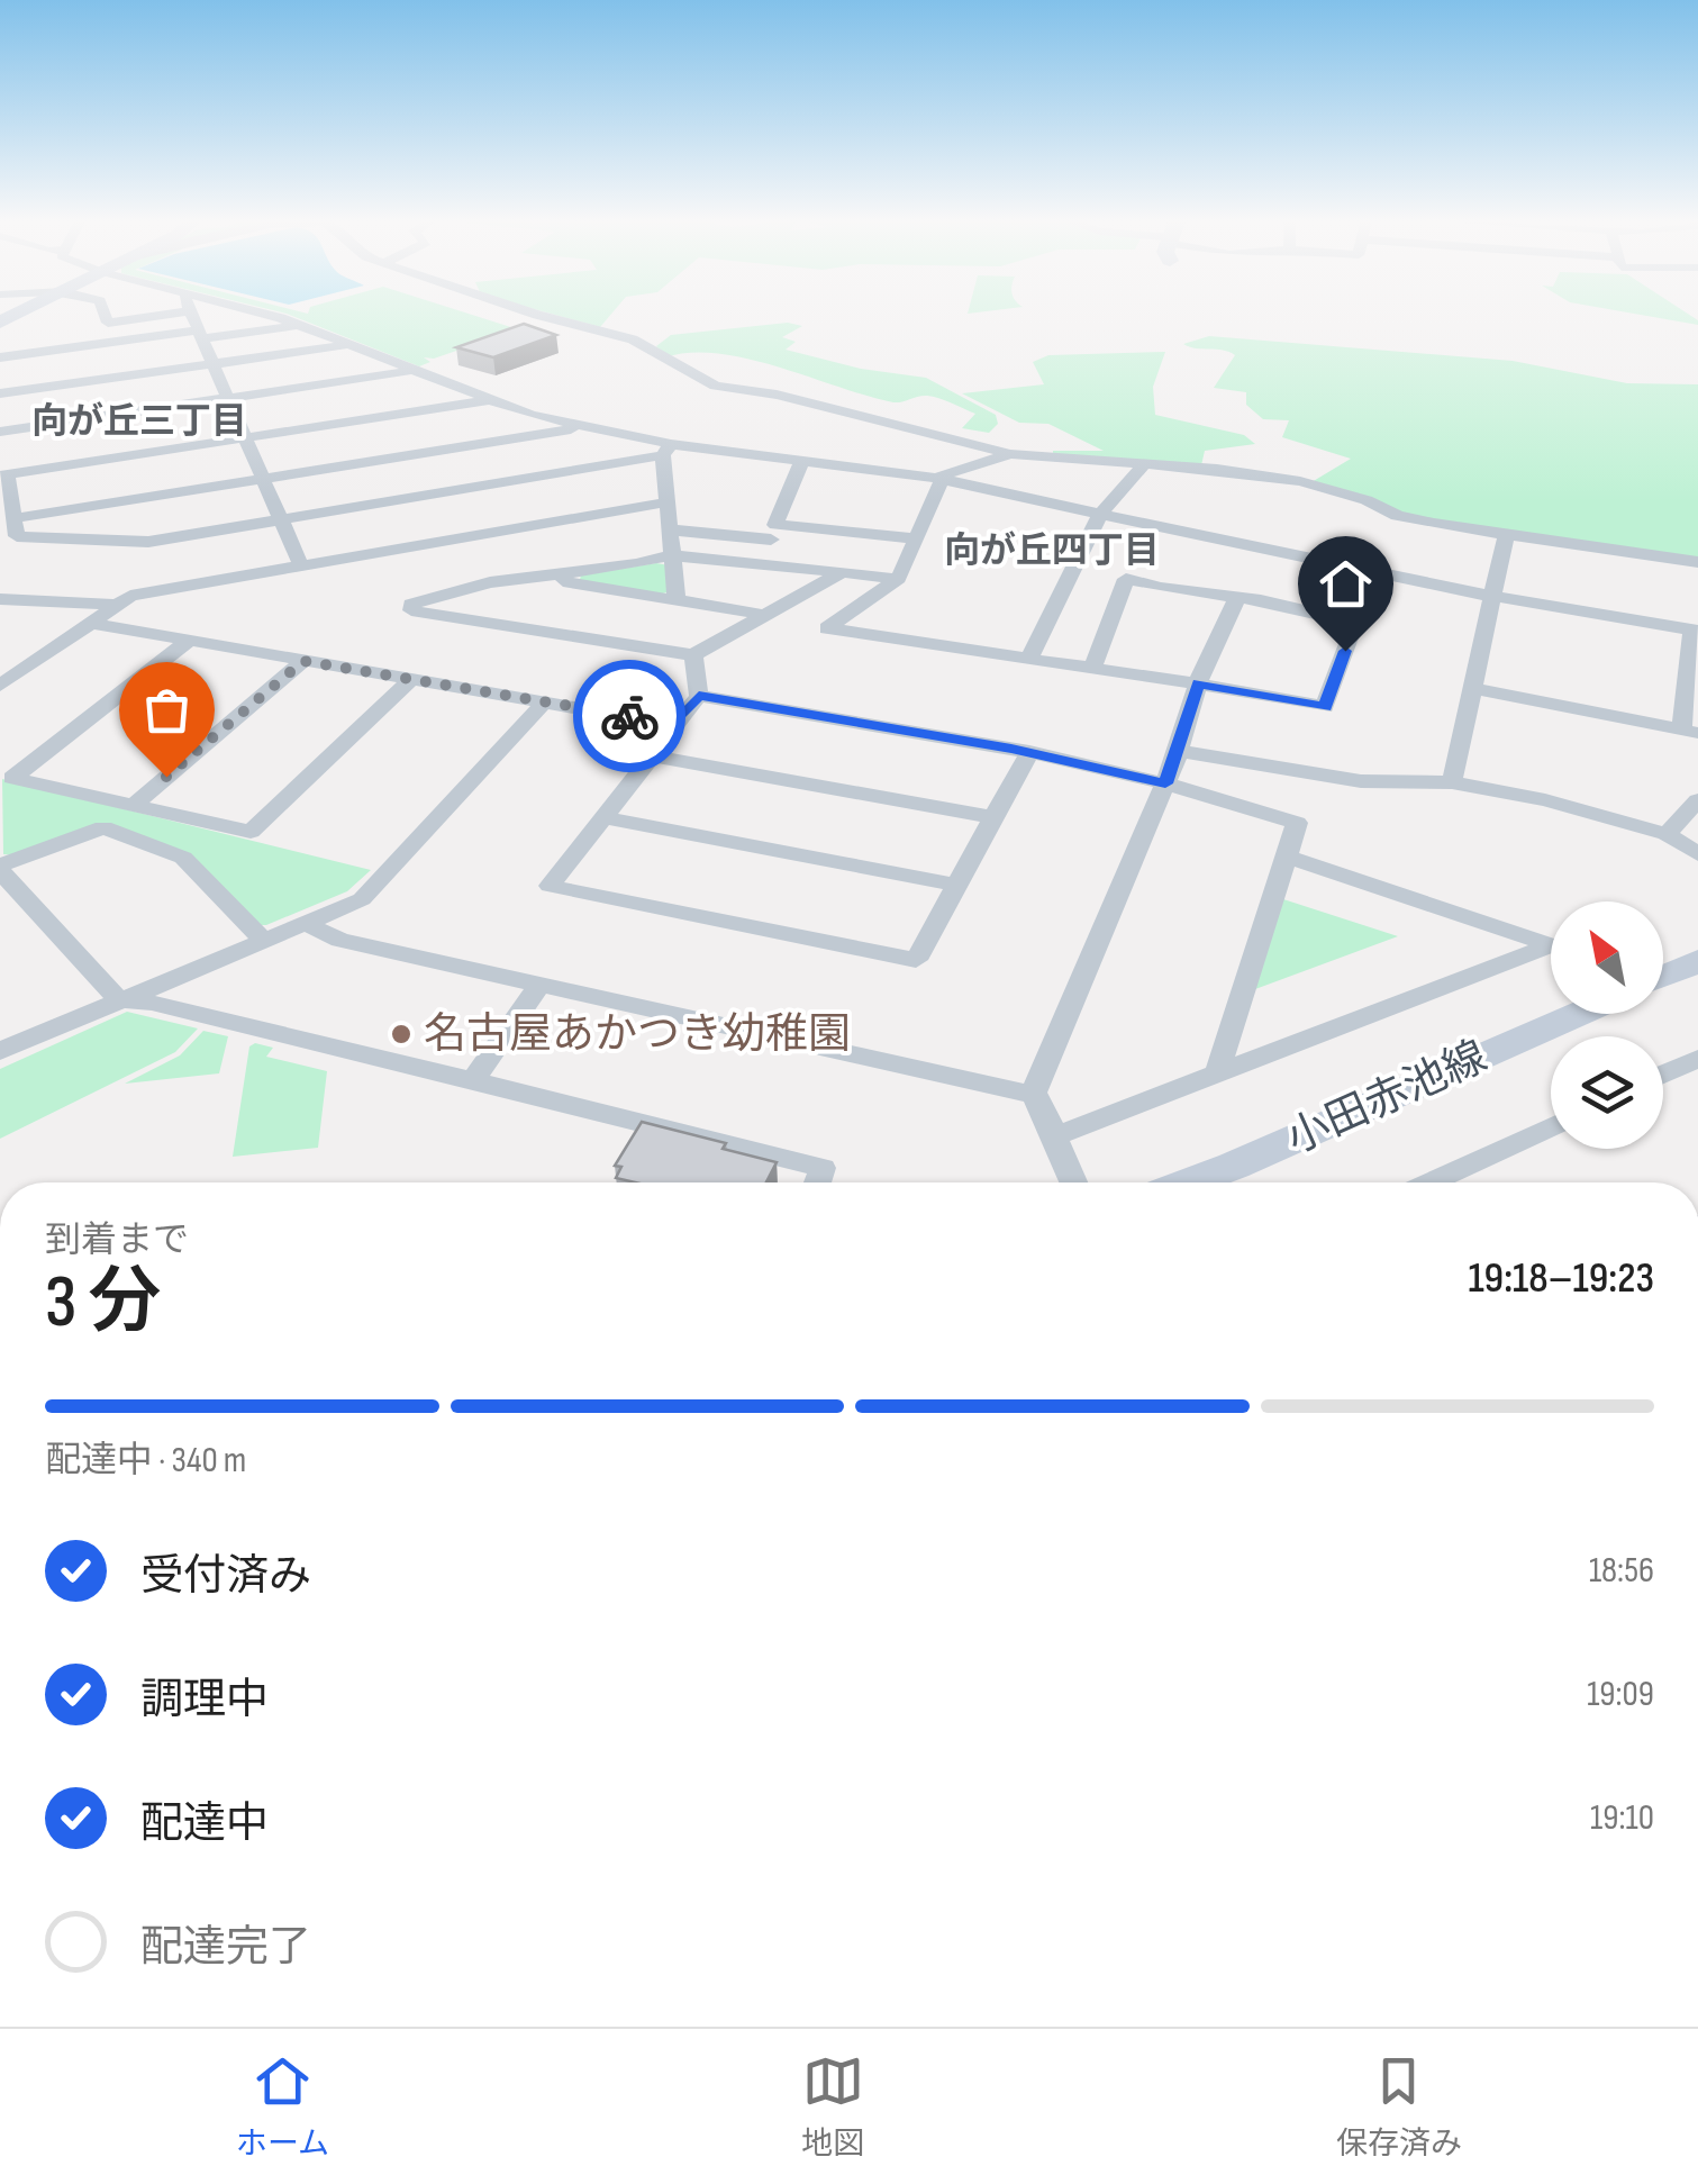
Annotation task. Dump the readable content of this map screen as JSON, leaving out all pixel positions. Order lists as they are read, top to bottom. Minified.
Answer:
{"streets":{"street":["小田赤池線"]},"districts":["向が丘三丁目","向が丘四丁目"],"places":["名古屋あかつき幼稚園"],"north":"top left","page":{"heading":["3 分","到着まで","19:18–19:23"],"bar":"配達中 · 340 m","list":[["受付済み","18:56"],["調理中","19:09"],["配達中","19:10"],"配達完了"],"tabs":["ホーム","地図","保存済み"]}}
